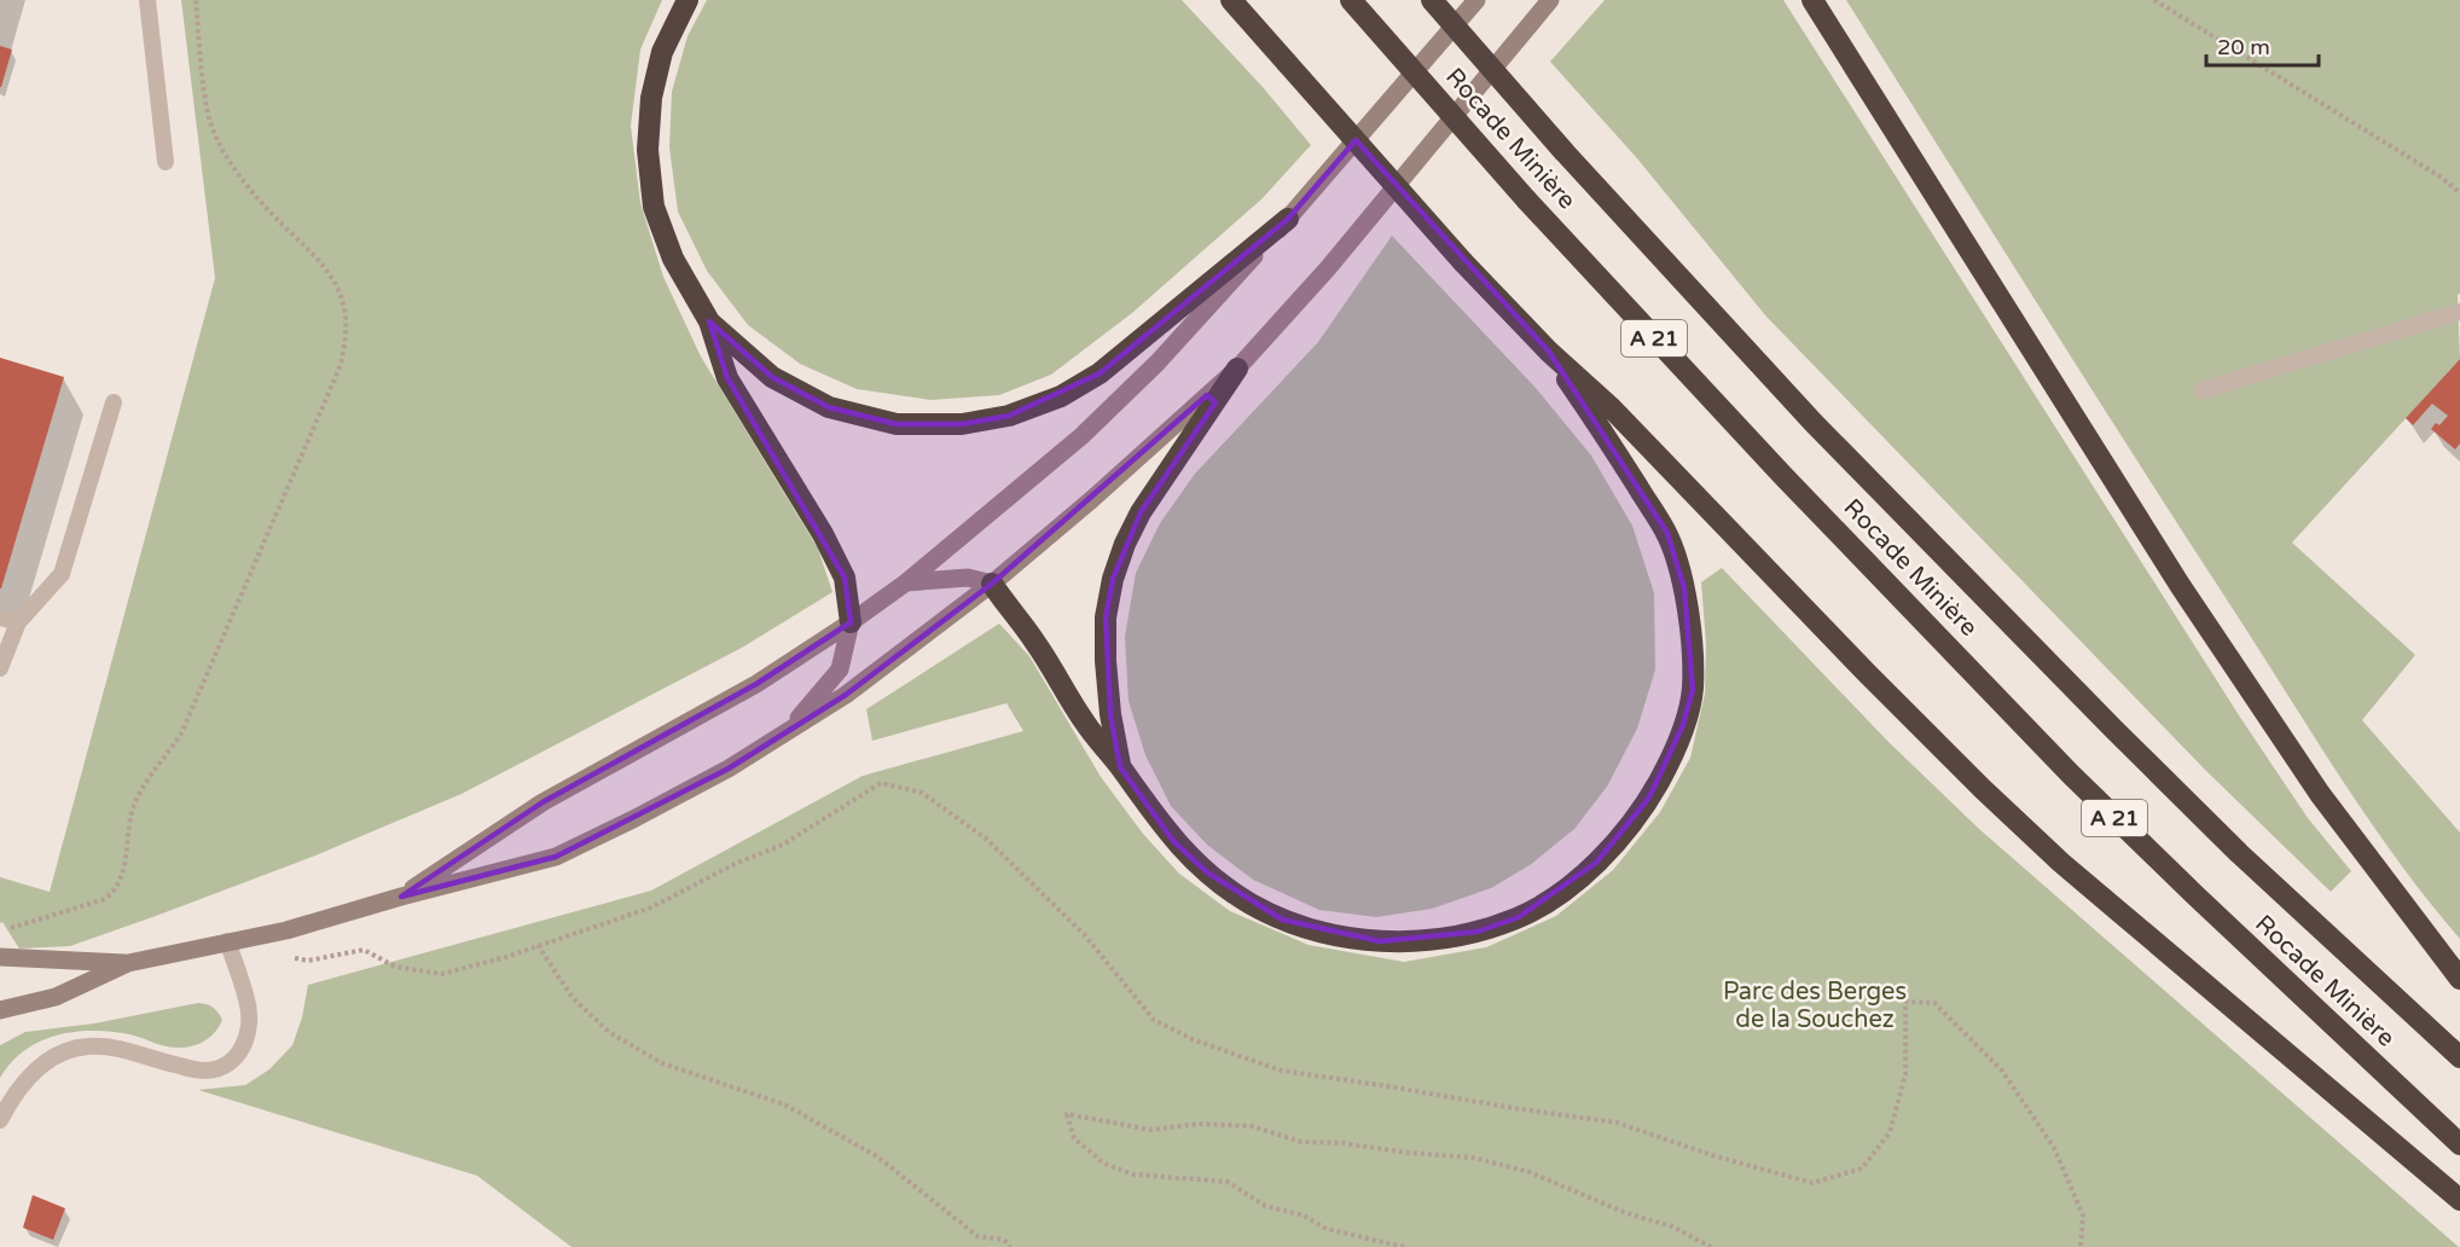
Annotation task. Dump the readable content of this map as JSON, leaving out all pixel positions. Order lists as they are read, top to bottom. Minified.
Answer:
{"streets":{"highway":["Rocade Minière","A 21"]},"parks":["Parc des Berges de la Souchez"],"scale_bar":"20 m"}
